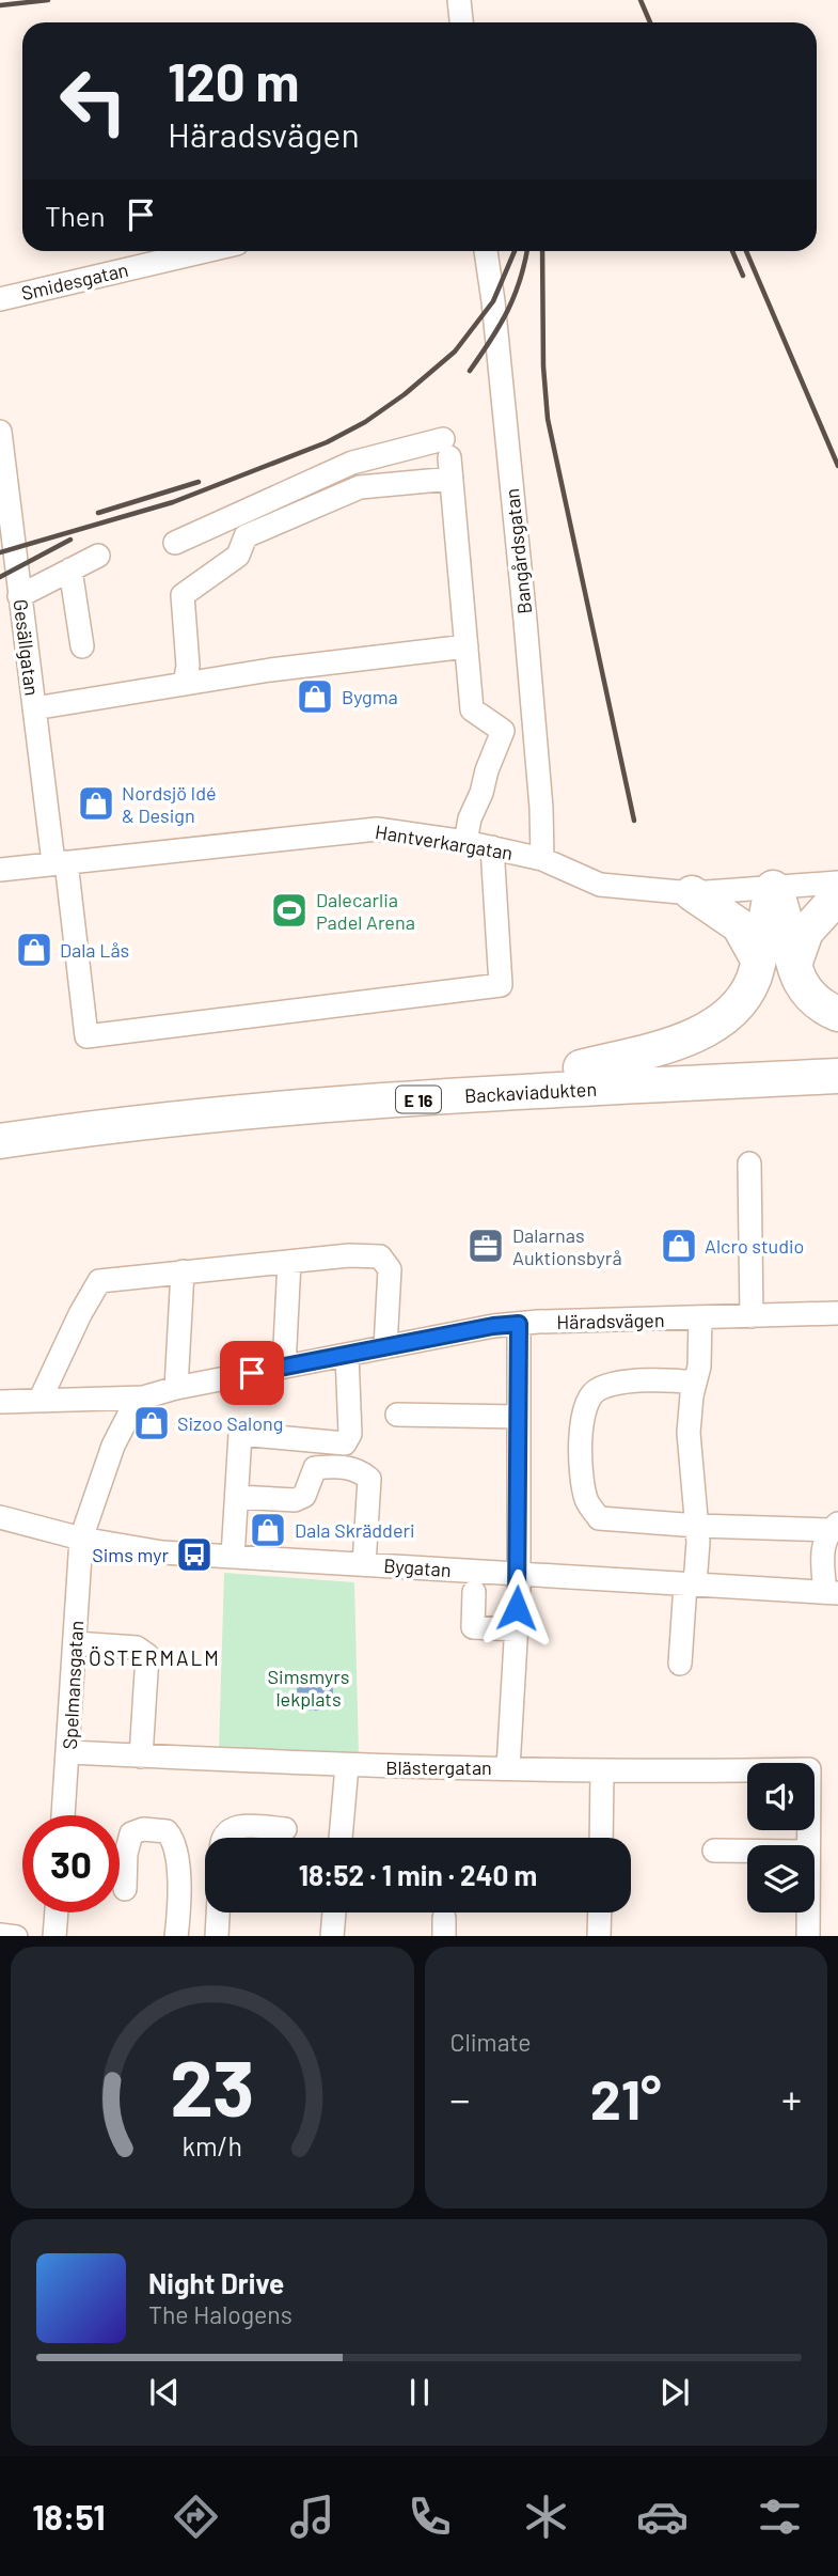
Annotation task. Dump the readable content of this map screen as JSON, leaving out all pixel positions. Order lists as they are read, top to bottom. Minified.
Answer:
{"streets":{"highway":["Backaviadukten","E 16"],"street":["Smidesgatan","Bangårdsgatan","Gesällgatan","Hantverkargatan","Häradsvägen","Bygatan","Spelmansgatan","Blästergatan"]},"crossings":[["Bangårdsgatan","Hantverkargatan"],["Gesällgatan","Hantverkargatan"],["Bygatan","Spelmansgatan"],["Spelmansgatan","Blästergatan"]],"districts":["ÖSTERMALM"],"parks":["Simsmyrs lekplats"],"places":{"shop":["Bygma","Nordsjö Idé & Design","Dala Lås","Alcro studio","Sizoo Salong","Dala Skrädderi"],"sports":["Dalecarlia Padel Arena"],"office":["Dalarnas Auktionsbyrå"],"bus stop":["Sims myr"]},"page":{"turn":["120 m","Häradsvägen"],"then":"Then","limit":"30","trip":"18:52 · 1 min · 240 m","tile":"Climate","heat":["−","21°","+"],"song":["Night Drive","The Halogens"],"tabs":"18:51","gauge":["23","km/h"]}}
